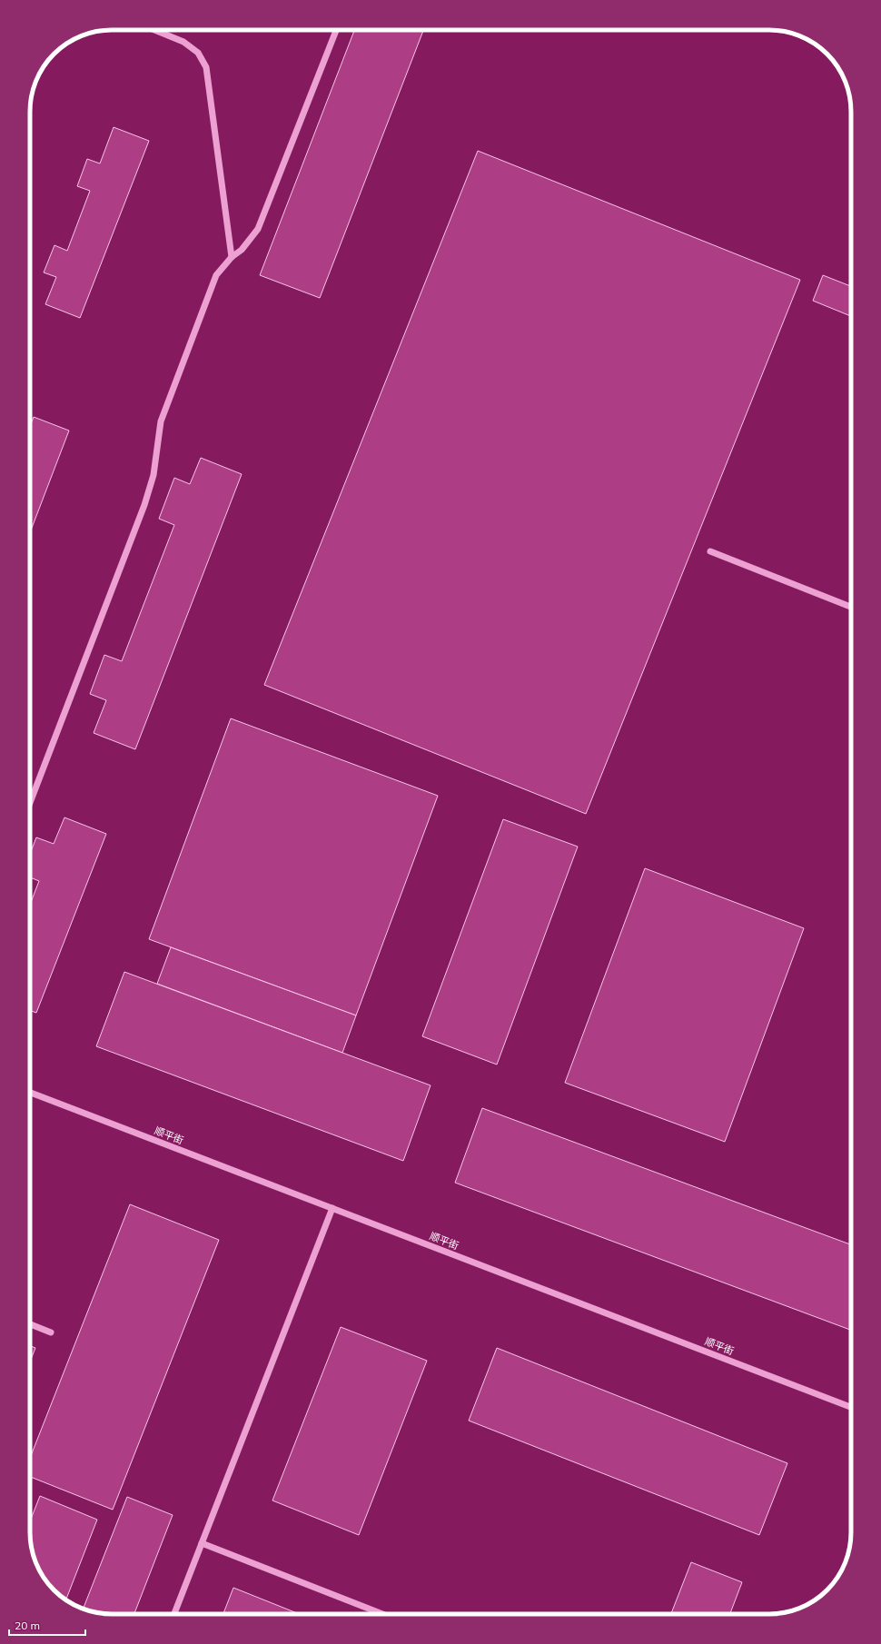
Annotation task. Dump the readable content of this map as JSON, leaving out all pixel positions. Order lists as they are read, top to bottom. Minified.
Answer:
{"streets":{"street":["顺平街"]},"scale_bar":"20 m"}
